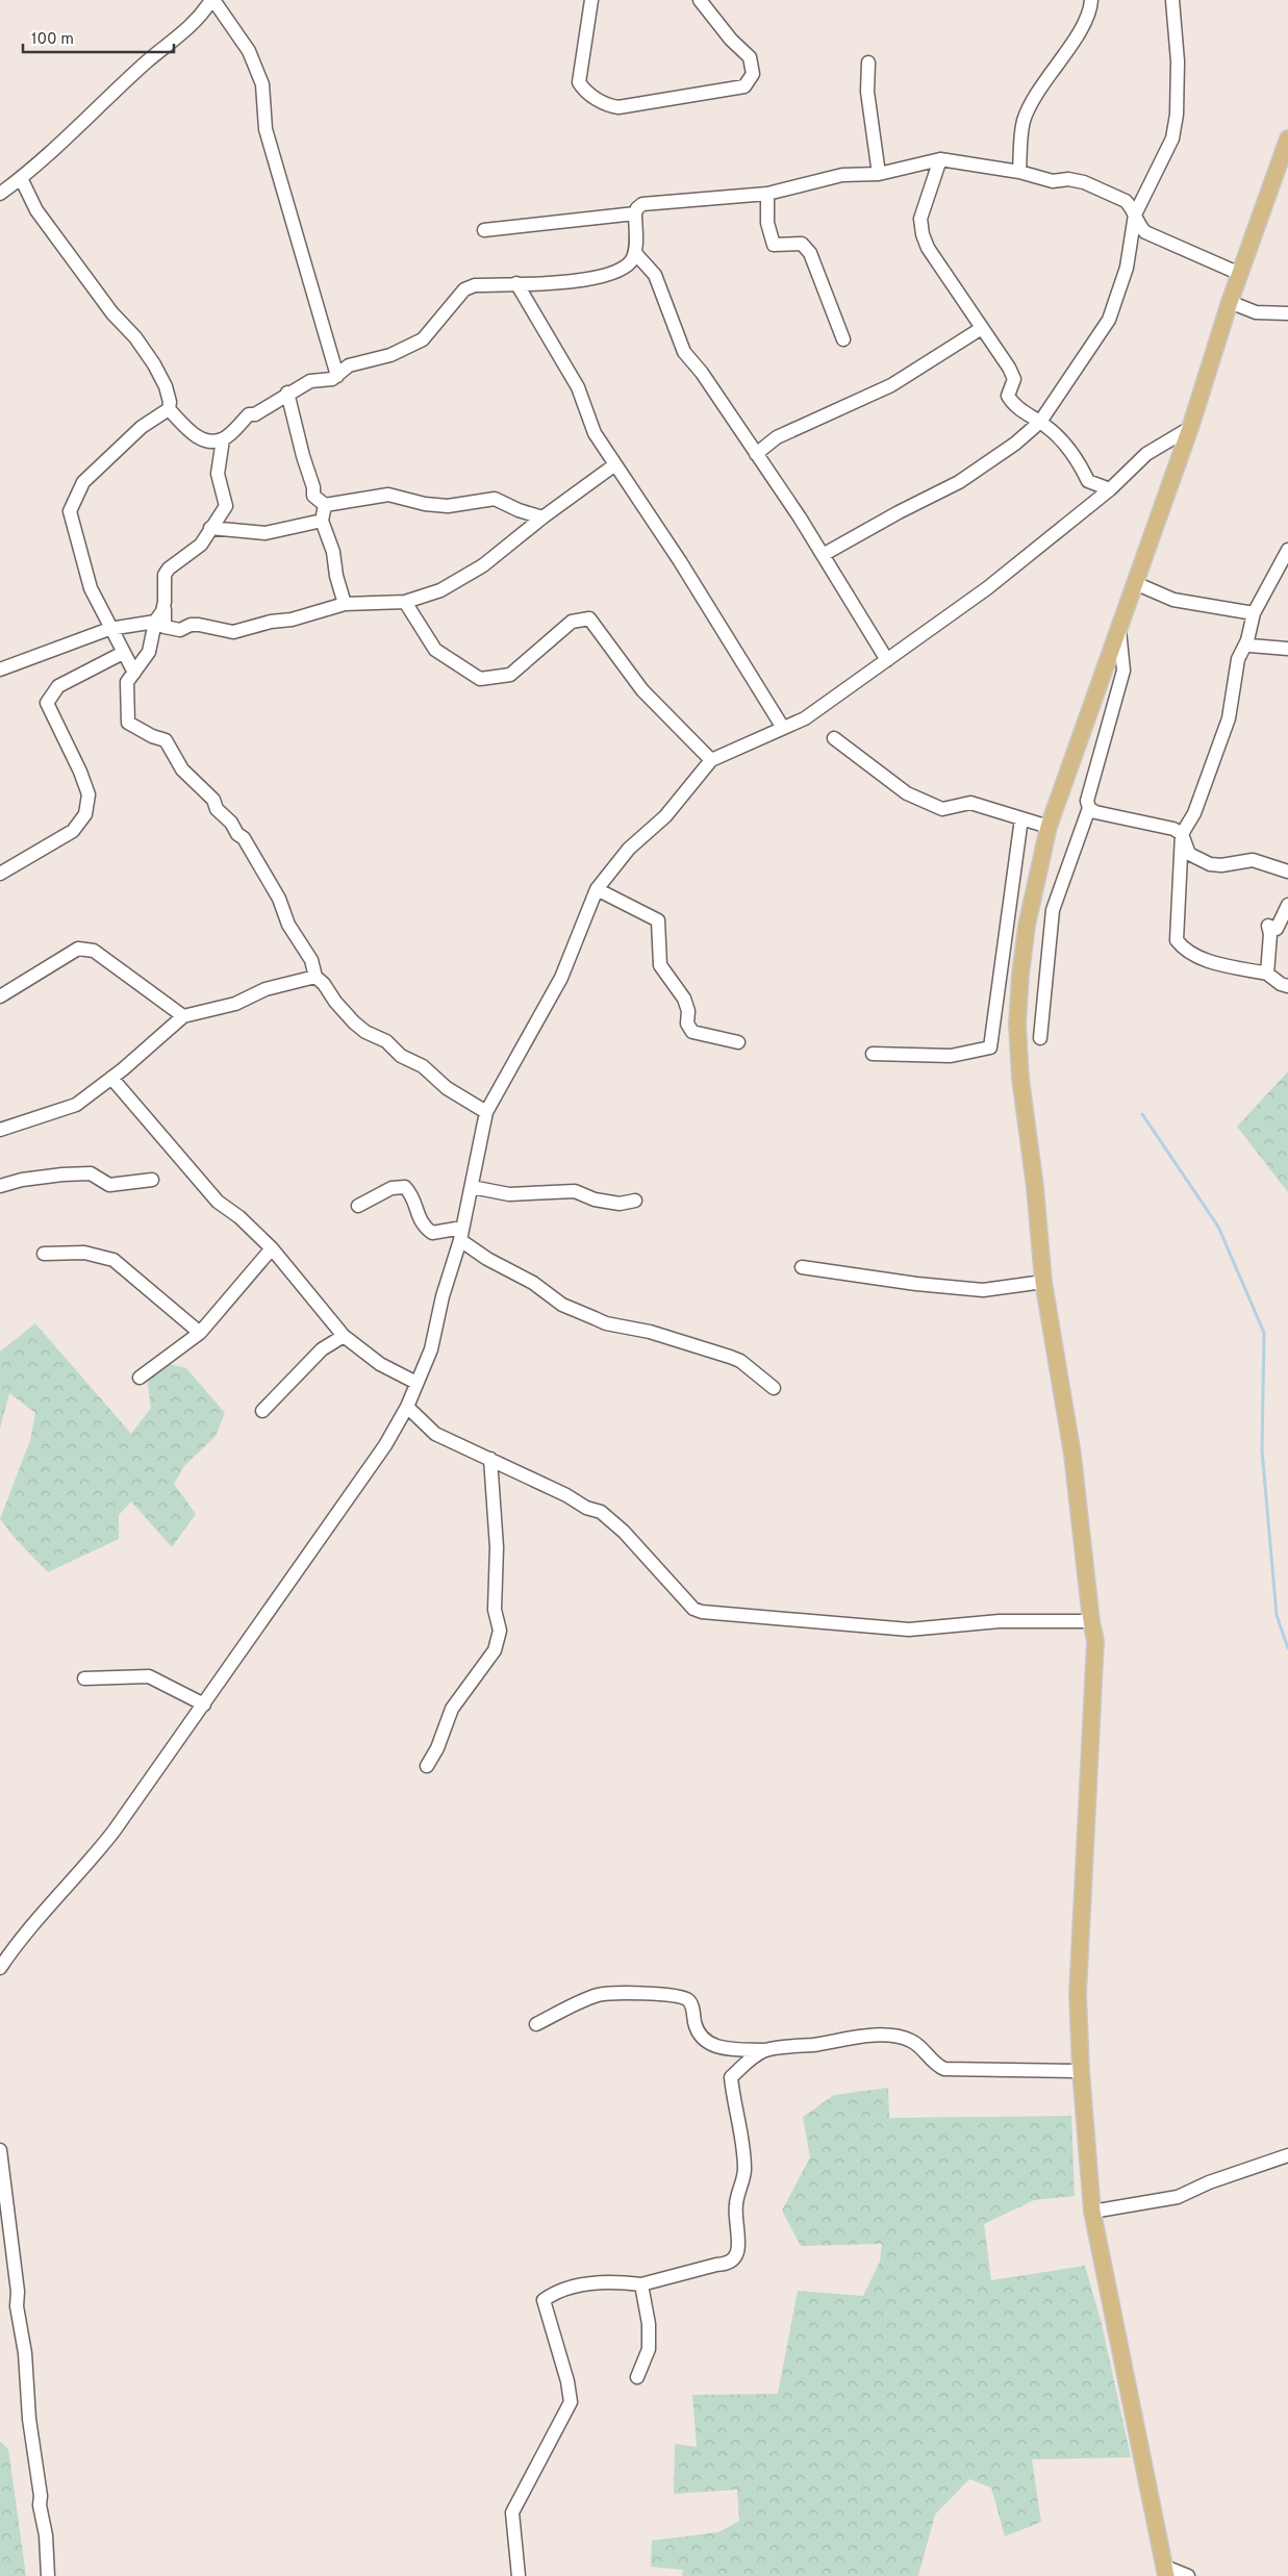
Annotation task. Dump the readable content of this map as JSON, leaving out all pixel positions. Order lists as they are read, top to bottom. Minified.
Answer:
{"scale_bar":"100 m"}
